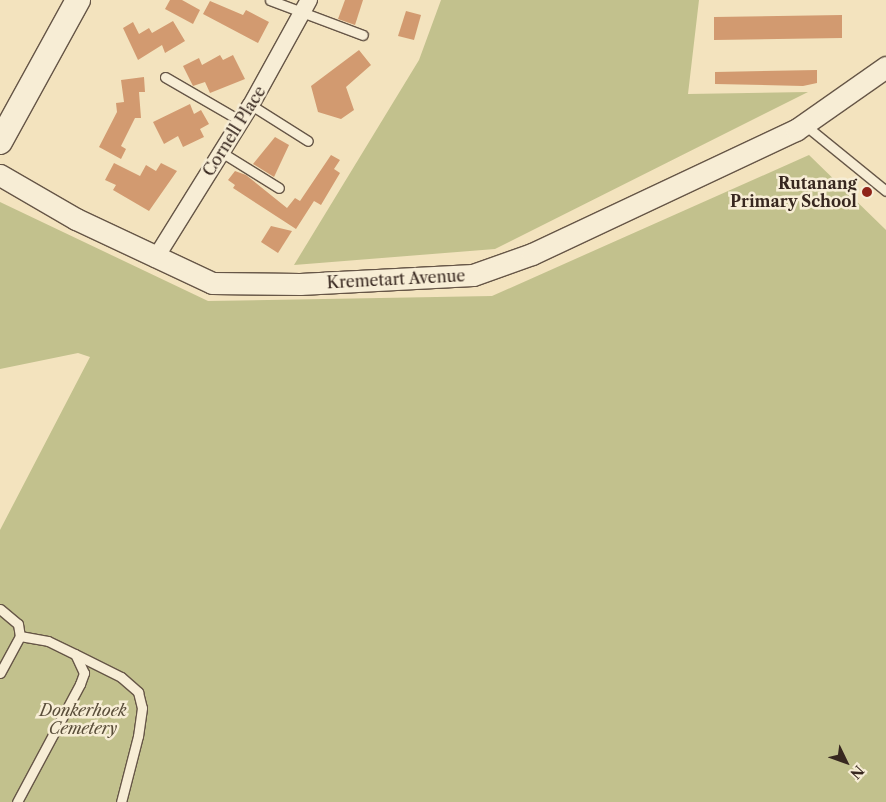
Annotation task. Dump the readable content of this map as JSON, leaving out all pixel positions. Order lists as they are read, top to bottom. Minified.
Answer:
{"streets":{"street":["Cornell Place","Kremetart Avenue"]},"crossings":[["Cornell Place","Kremetart Avenue"]],"parks":["Donkerhoek Cemetery"],"places":["Rutanang Primary School"],"north":"bottom right"}
